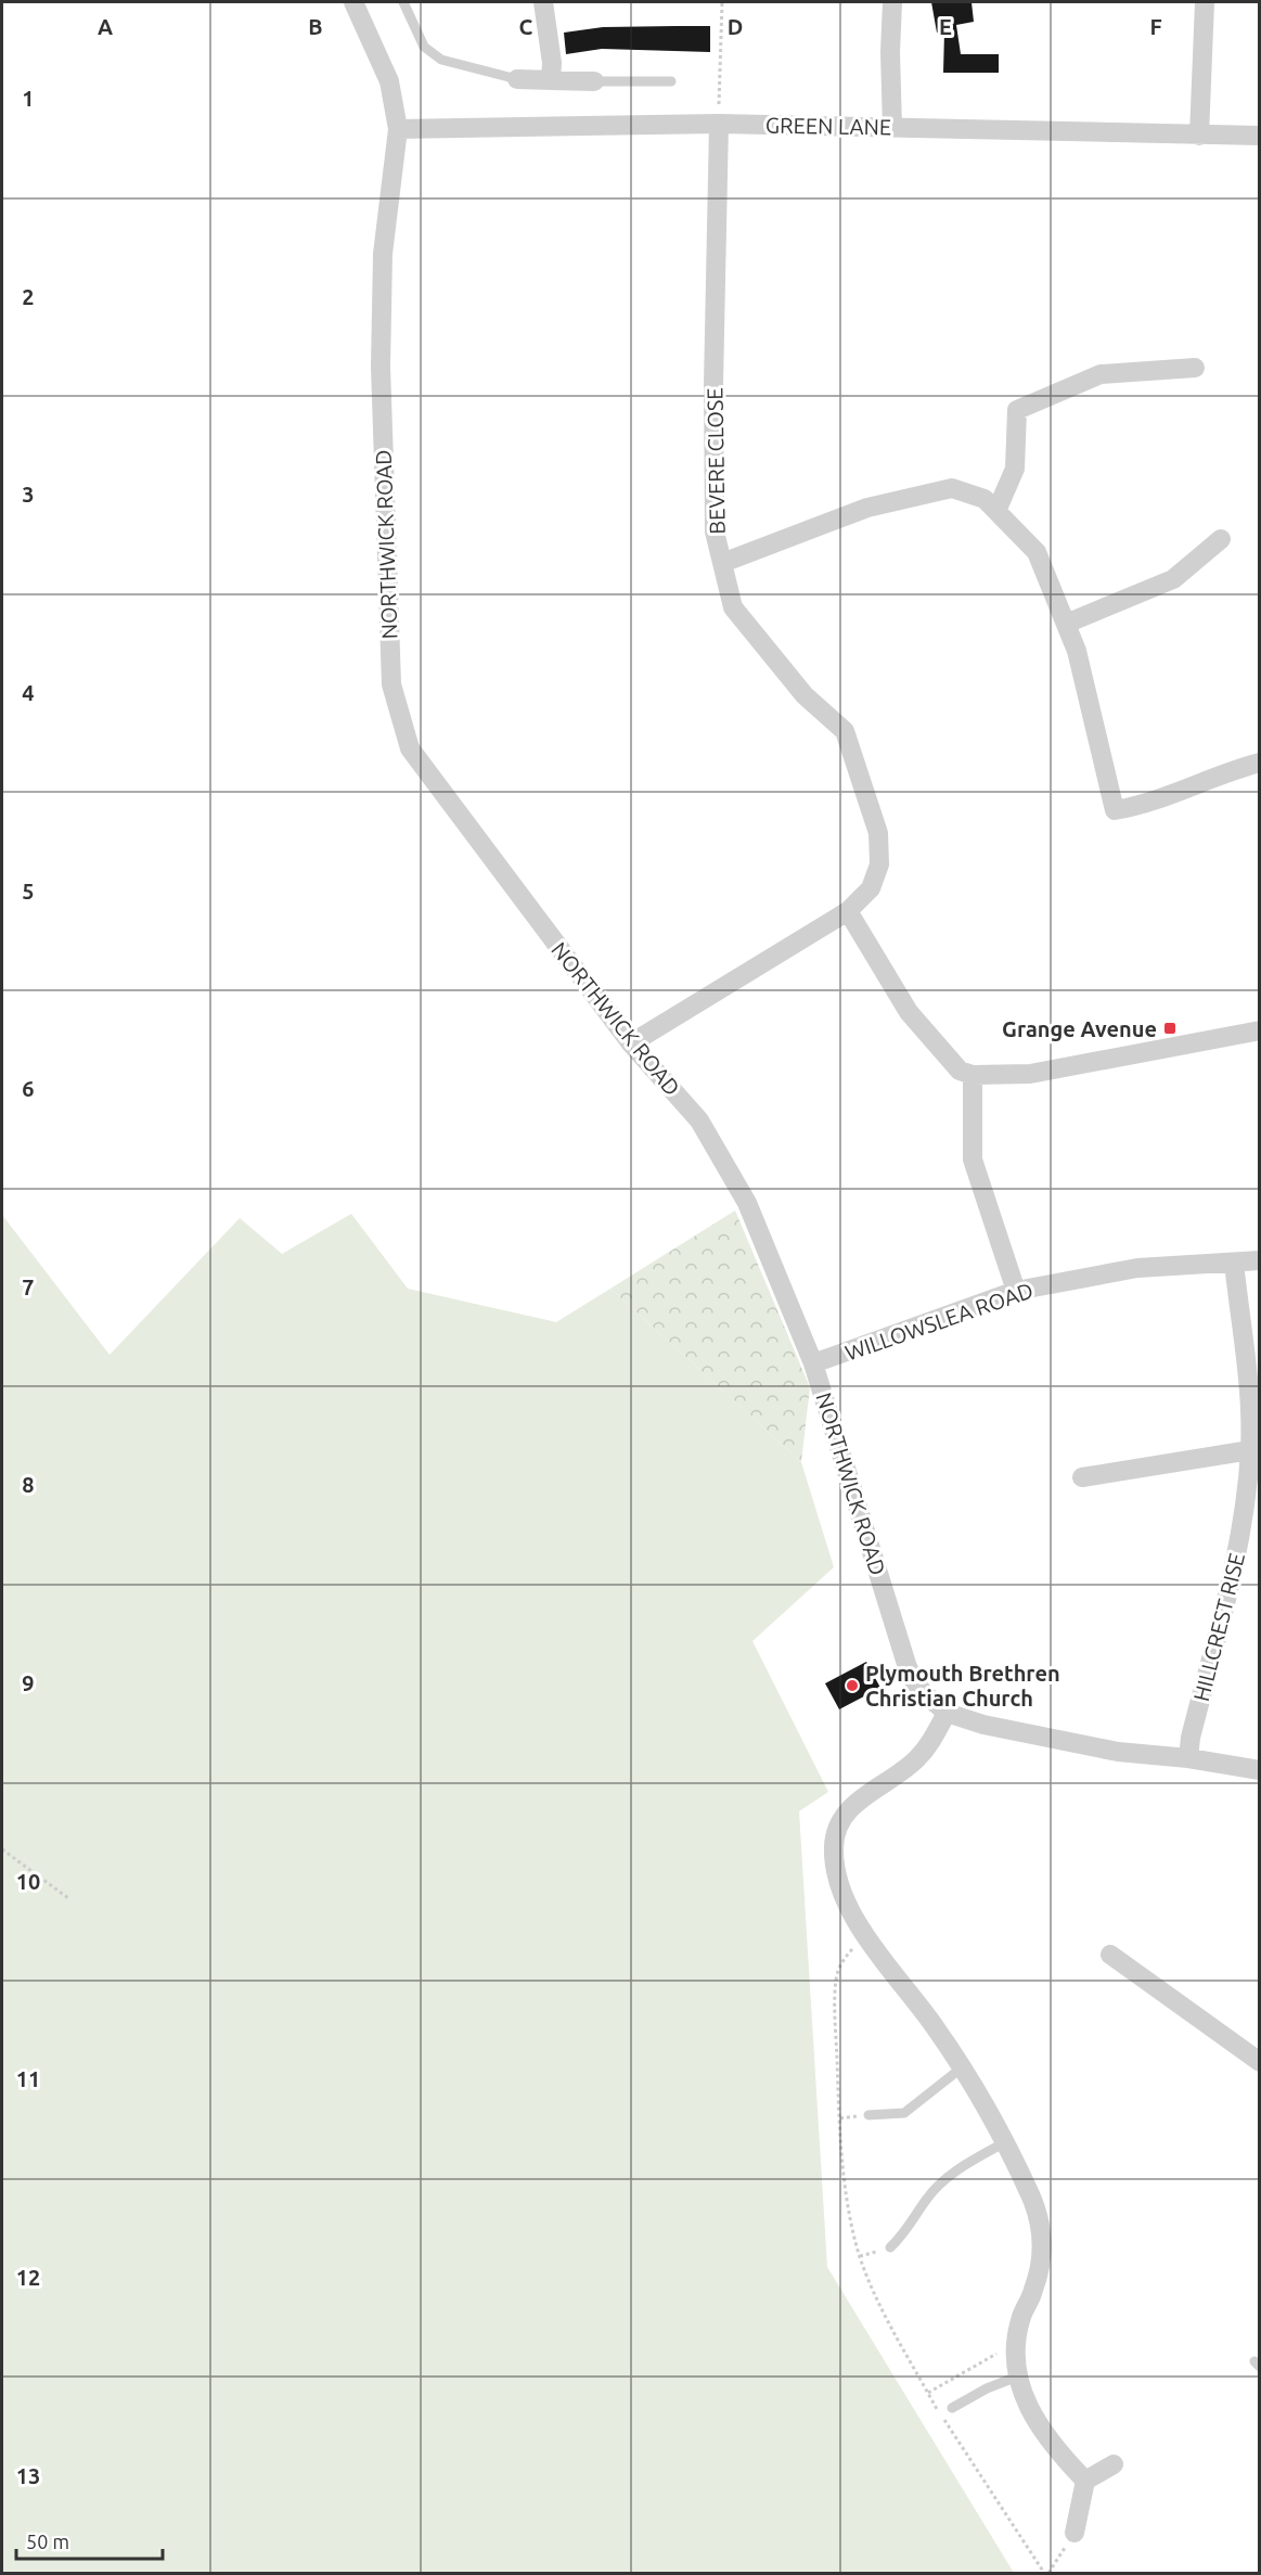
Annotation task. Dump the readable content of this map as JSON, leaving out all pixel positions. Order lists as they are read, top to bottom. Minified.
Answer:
{"streets":{"street":["GREEN LANE","BEVERE CLOSE","NORTHWICK ROAD","WILLOWSLEA ROAD","HILLCREST RISE"]},"crossings":[["GREEN LANE","BEVERE CLOSE"],["GREEN LANE","NORTHWICK ROAD"],["BEVERE CLOSE","NORTHWICK ROAD"],["NORTHWICK ROAD","WILLOWSLEA ROAD"],["NORTHWICK ROAD","HILLCREST RISE"],["WILLOWSLEA ROAD","HILLCREST RISE"]],"places":{"transit":["Grange Avenue"],"other":["Plymouth Brethren Christian Church"]},"scale_bar":"50 m","grid":{"columns":["A","B","C","D","E","F"],"rows":["1","2","3","4","5","6","7","8","9","10","11","12","13"]}}
